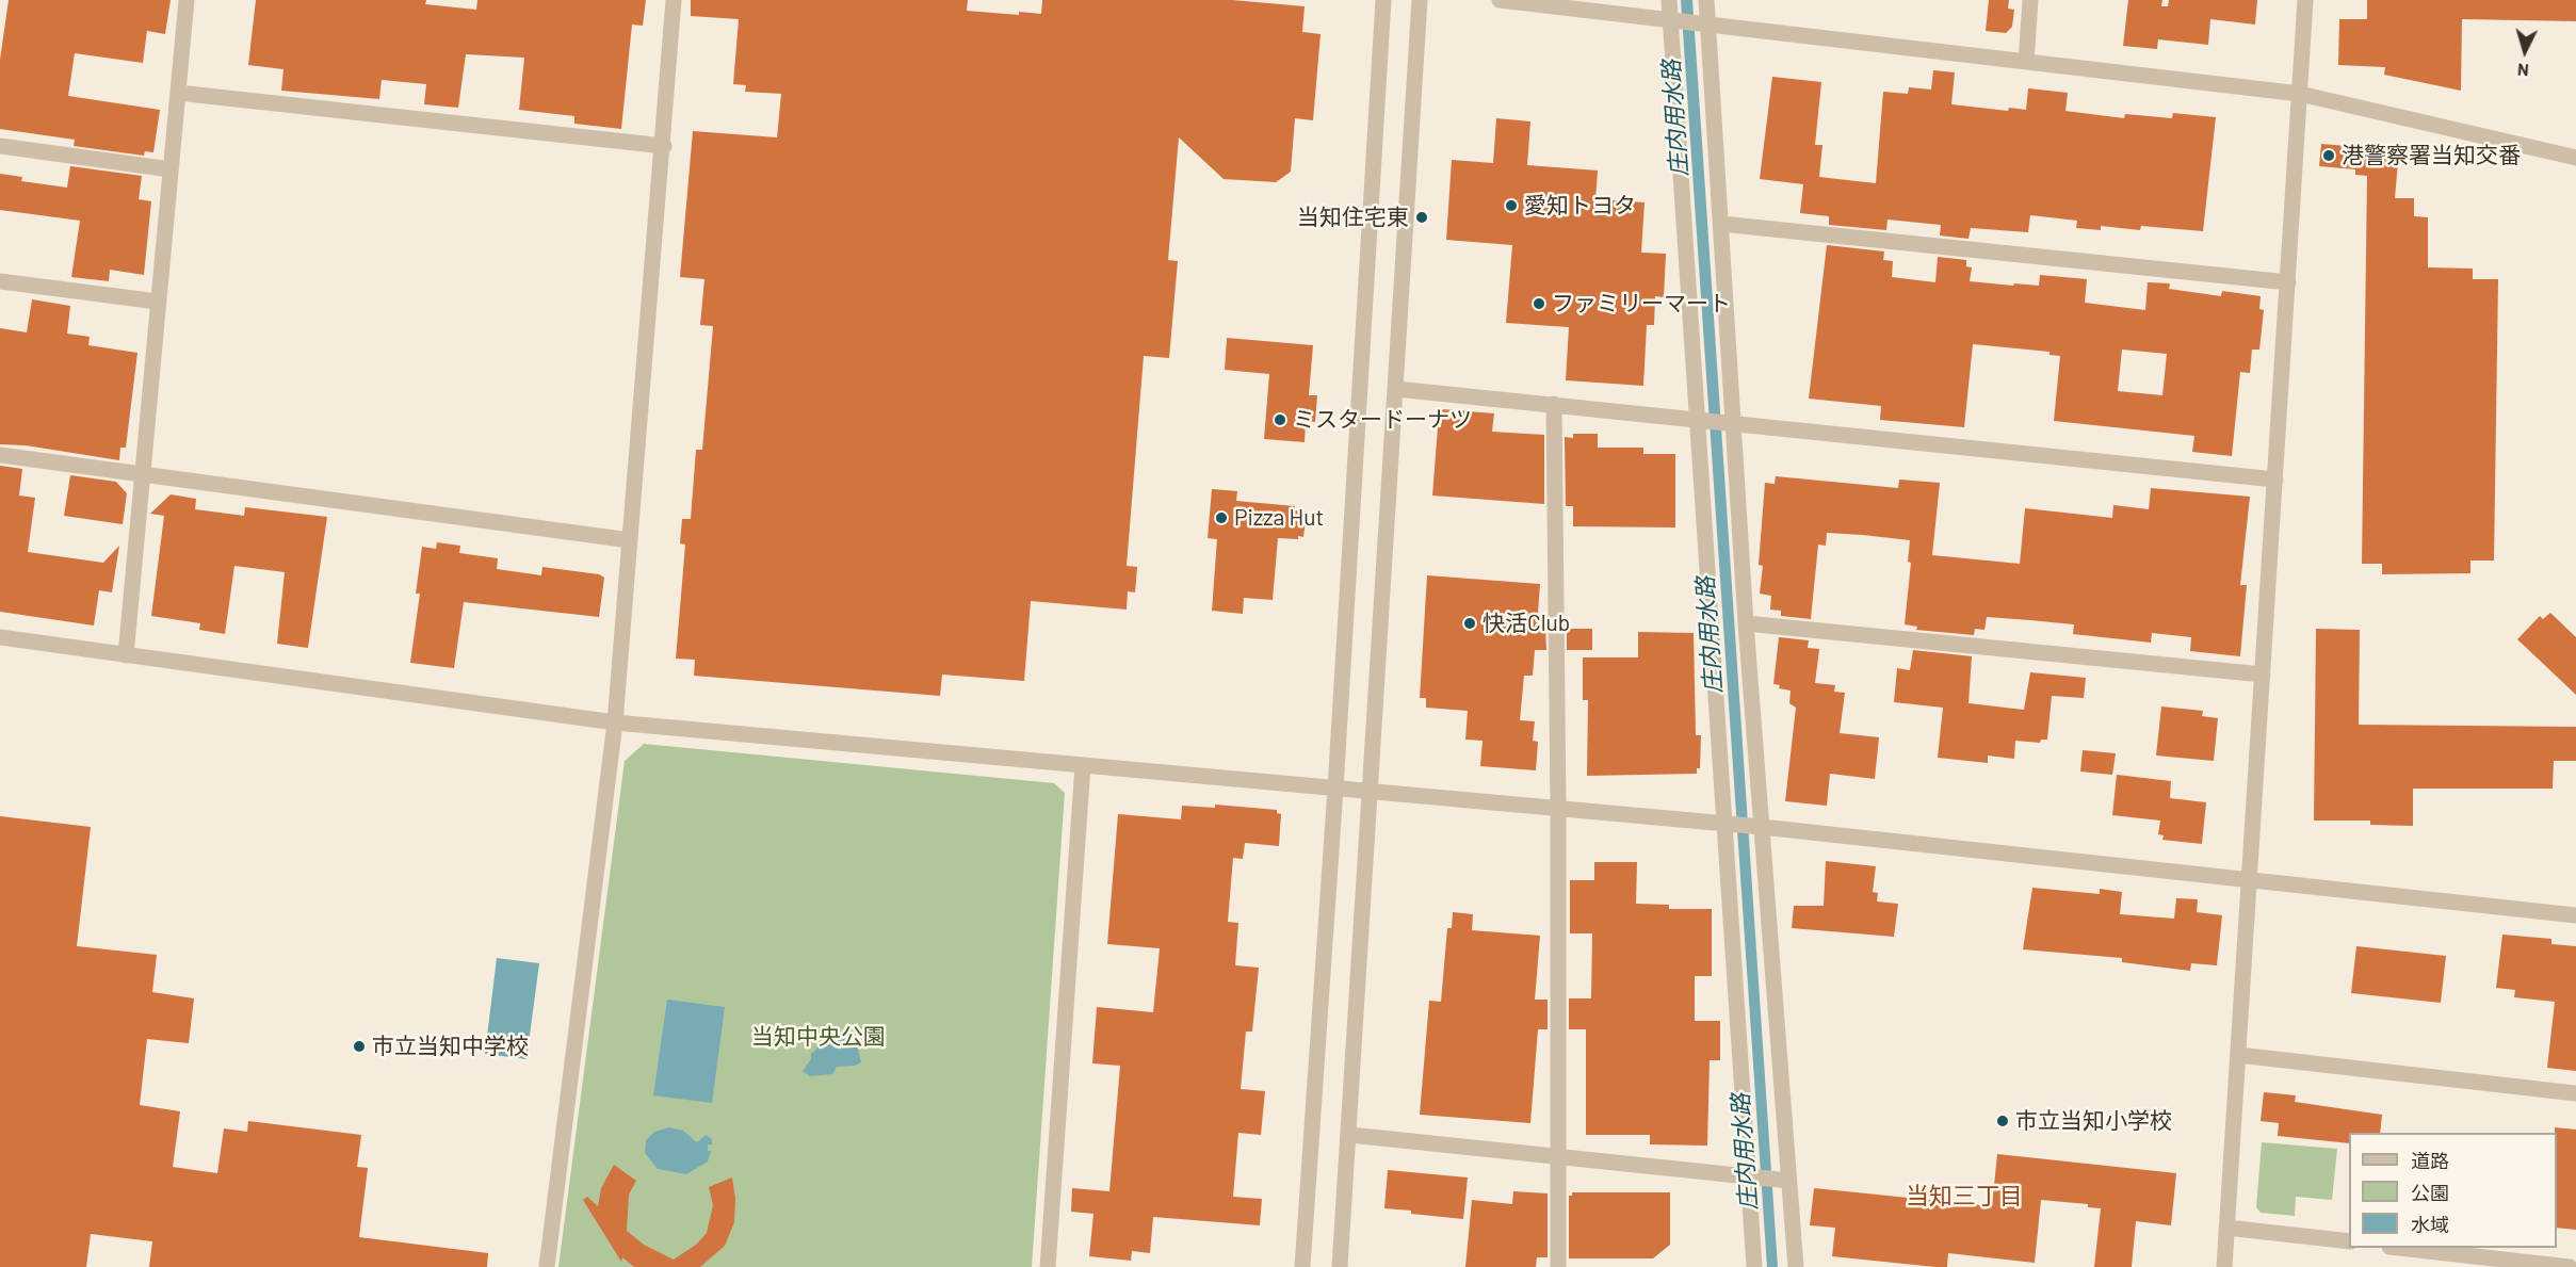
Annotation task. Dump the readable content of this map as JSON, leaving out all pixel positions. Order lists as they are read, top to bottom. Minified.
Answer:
{"districts":["当知三丁目"],"water":["庄内用水路"],"parks":["当知中央公園"],"places":["港警察署当知交番","愛知トヨタ","当知住宅東","ファミリーマート","ミスタードーナツ","Pizza Hut","快活Club","市立当知中学校","市立当知小学校"],"legend":["道路","公園","水域"],"north":"bottom"}
